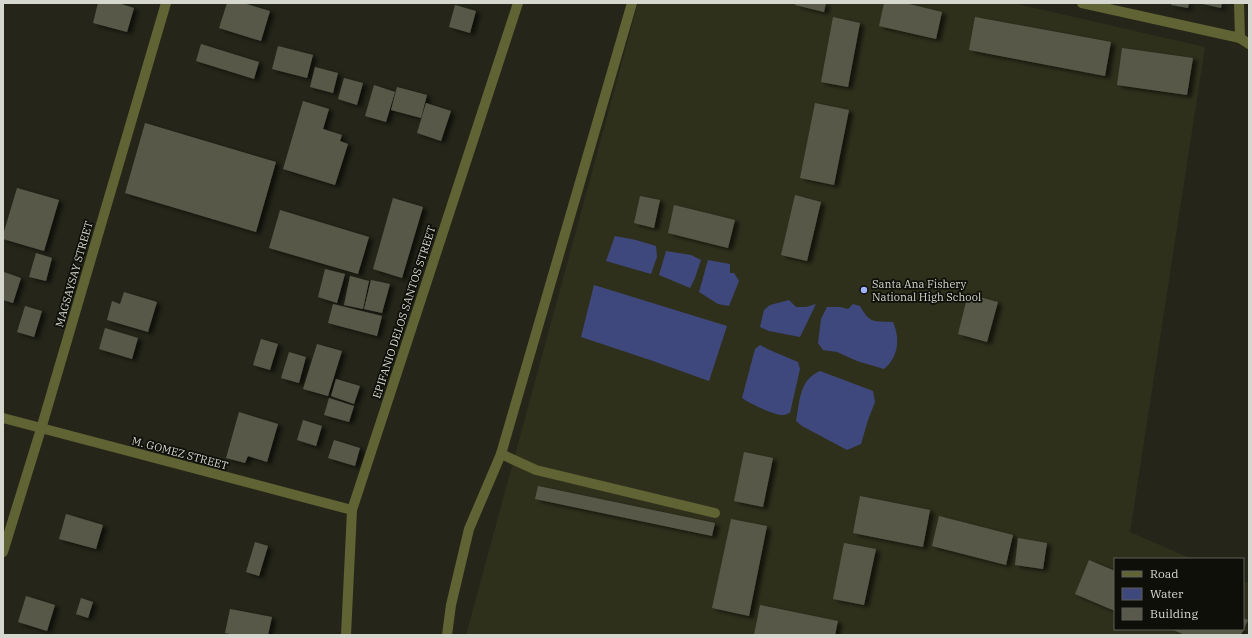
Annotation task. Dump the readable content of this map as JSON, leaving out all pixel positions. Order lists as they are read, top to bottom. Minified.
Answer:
{"streets":{"street":["MAGSAYSAY STREET","EPIFANIO DELOS SANTOS STREET","M. GOMEZ STREET"]},"crossings":[["MAGSAYSAY STREET","M. GOMEZ STREET"],["EPIFANIO DELOS SANTOS STREET","M. GOMEZ STREET"]],"places":["Santa Ana Fishery National High School"],"legend":["Road","Water","Building"]}
